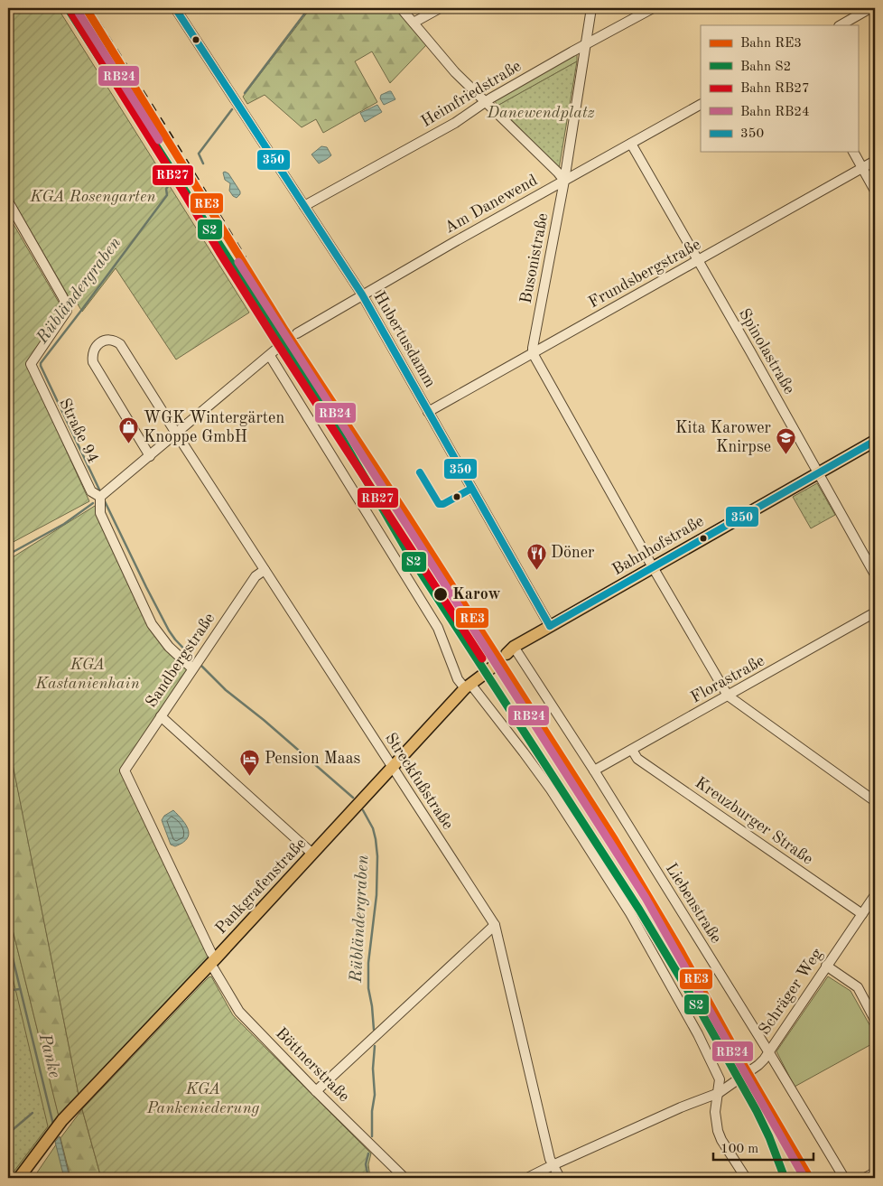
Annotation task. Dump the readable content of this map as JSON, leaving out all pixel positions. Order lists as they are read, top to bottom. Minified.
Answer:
{"streets":{"main road":["Bahnhofstraße","Pankgrafenstraße"],"street":["Heimfriedstraße","Am Danewend","Busonistraße","Frundsbergstraße","Hubertusdamm","Spinolastraße","Straße 94","Sandbergstraße","Florastraße","Streckfußstraße","Kreuzburger Straße","Liebenstraße","Schräger Weg","Böttnerstraße"]},"crossings":[["Heimfriedstraße","Busonistraße"],["Heimfriedstraße","Hubertusdamm"],["Am Danewend","Busonistraße"],["Am Danewend","Hubertusdamm"],["Am Danewend","Spinolastraße"],["Busonistraße","Frundsbergstraße"],["Frundsbergstraße","Hubertusdamm"],["Frundsbergstraße","Spinolastraße"],["Hubertusdamm","Bahnhofstraße"],["Spinolastraße","Bahnhofstraße"],["Bahnhofstraße","Liebenstraße"],["Sandbergstraße","Streckfußstraße"],["Sandbergstraße","Böttnerstraße"],["Florastraße","Kreuzburger Straße"],["Florastraße","Liebenstraße"],["Streckfußstraße","Pankgrafenstraße"],["Streckfußstraße","Schräger Weg"],["Kreuzburger Straße","Schräger Weg"],["Pankgrafenstraße","Böttnerstraße"],["Liebenstraße","Schräger Weg"]],"water":["Rübländergraben","Panke"],"parks":["Danewendplatz","KGA Rosengarten","KGA Kastanienhain","KGA Pankeniederung"],"places":{"shop":["WGK Wintergärten Knoppe GmbH"],"school or university":["Kita Karower Knirpse"],"restaurant":["Döner"],"other":["Karow"],"hotel":["Pension Maas"]},"lines":["rail line RE3","rail line S2","transit line 350","rail line RB27","rail line RB24"],"legend":["Bahn RE3","Bahn S2","Bahn RB27","Bahn RB24","350"],"scale_bar":"100 m"}
